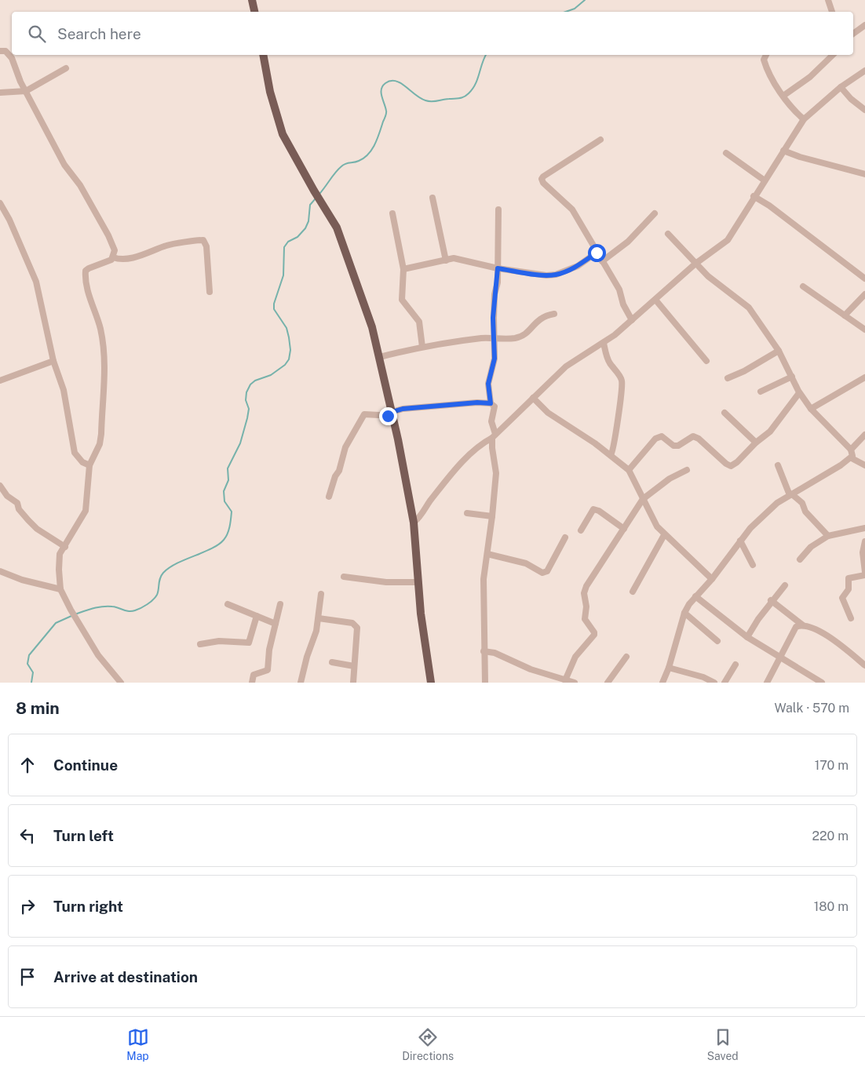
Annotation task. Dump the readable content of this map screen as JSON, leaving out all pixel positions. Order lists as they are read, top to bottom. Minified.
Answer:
{"page":{"search":"Search here","heading":["8 min","Walk · 570 m"],"list":[["Continue","170 m"],["Turn left","220 m"],["Turn right","180 m"],"Arrive at destination"],"nav":["Map","Directions","Saved"]}}
